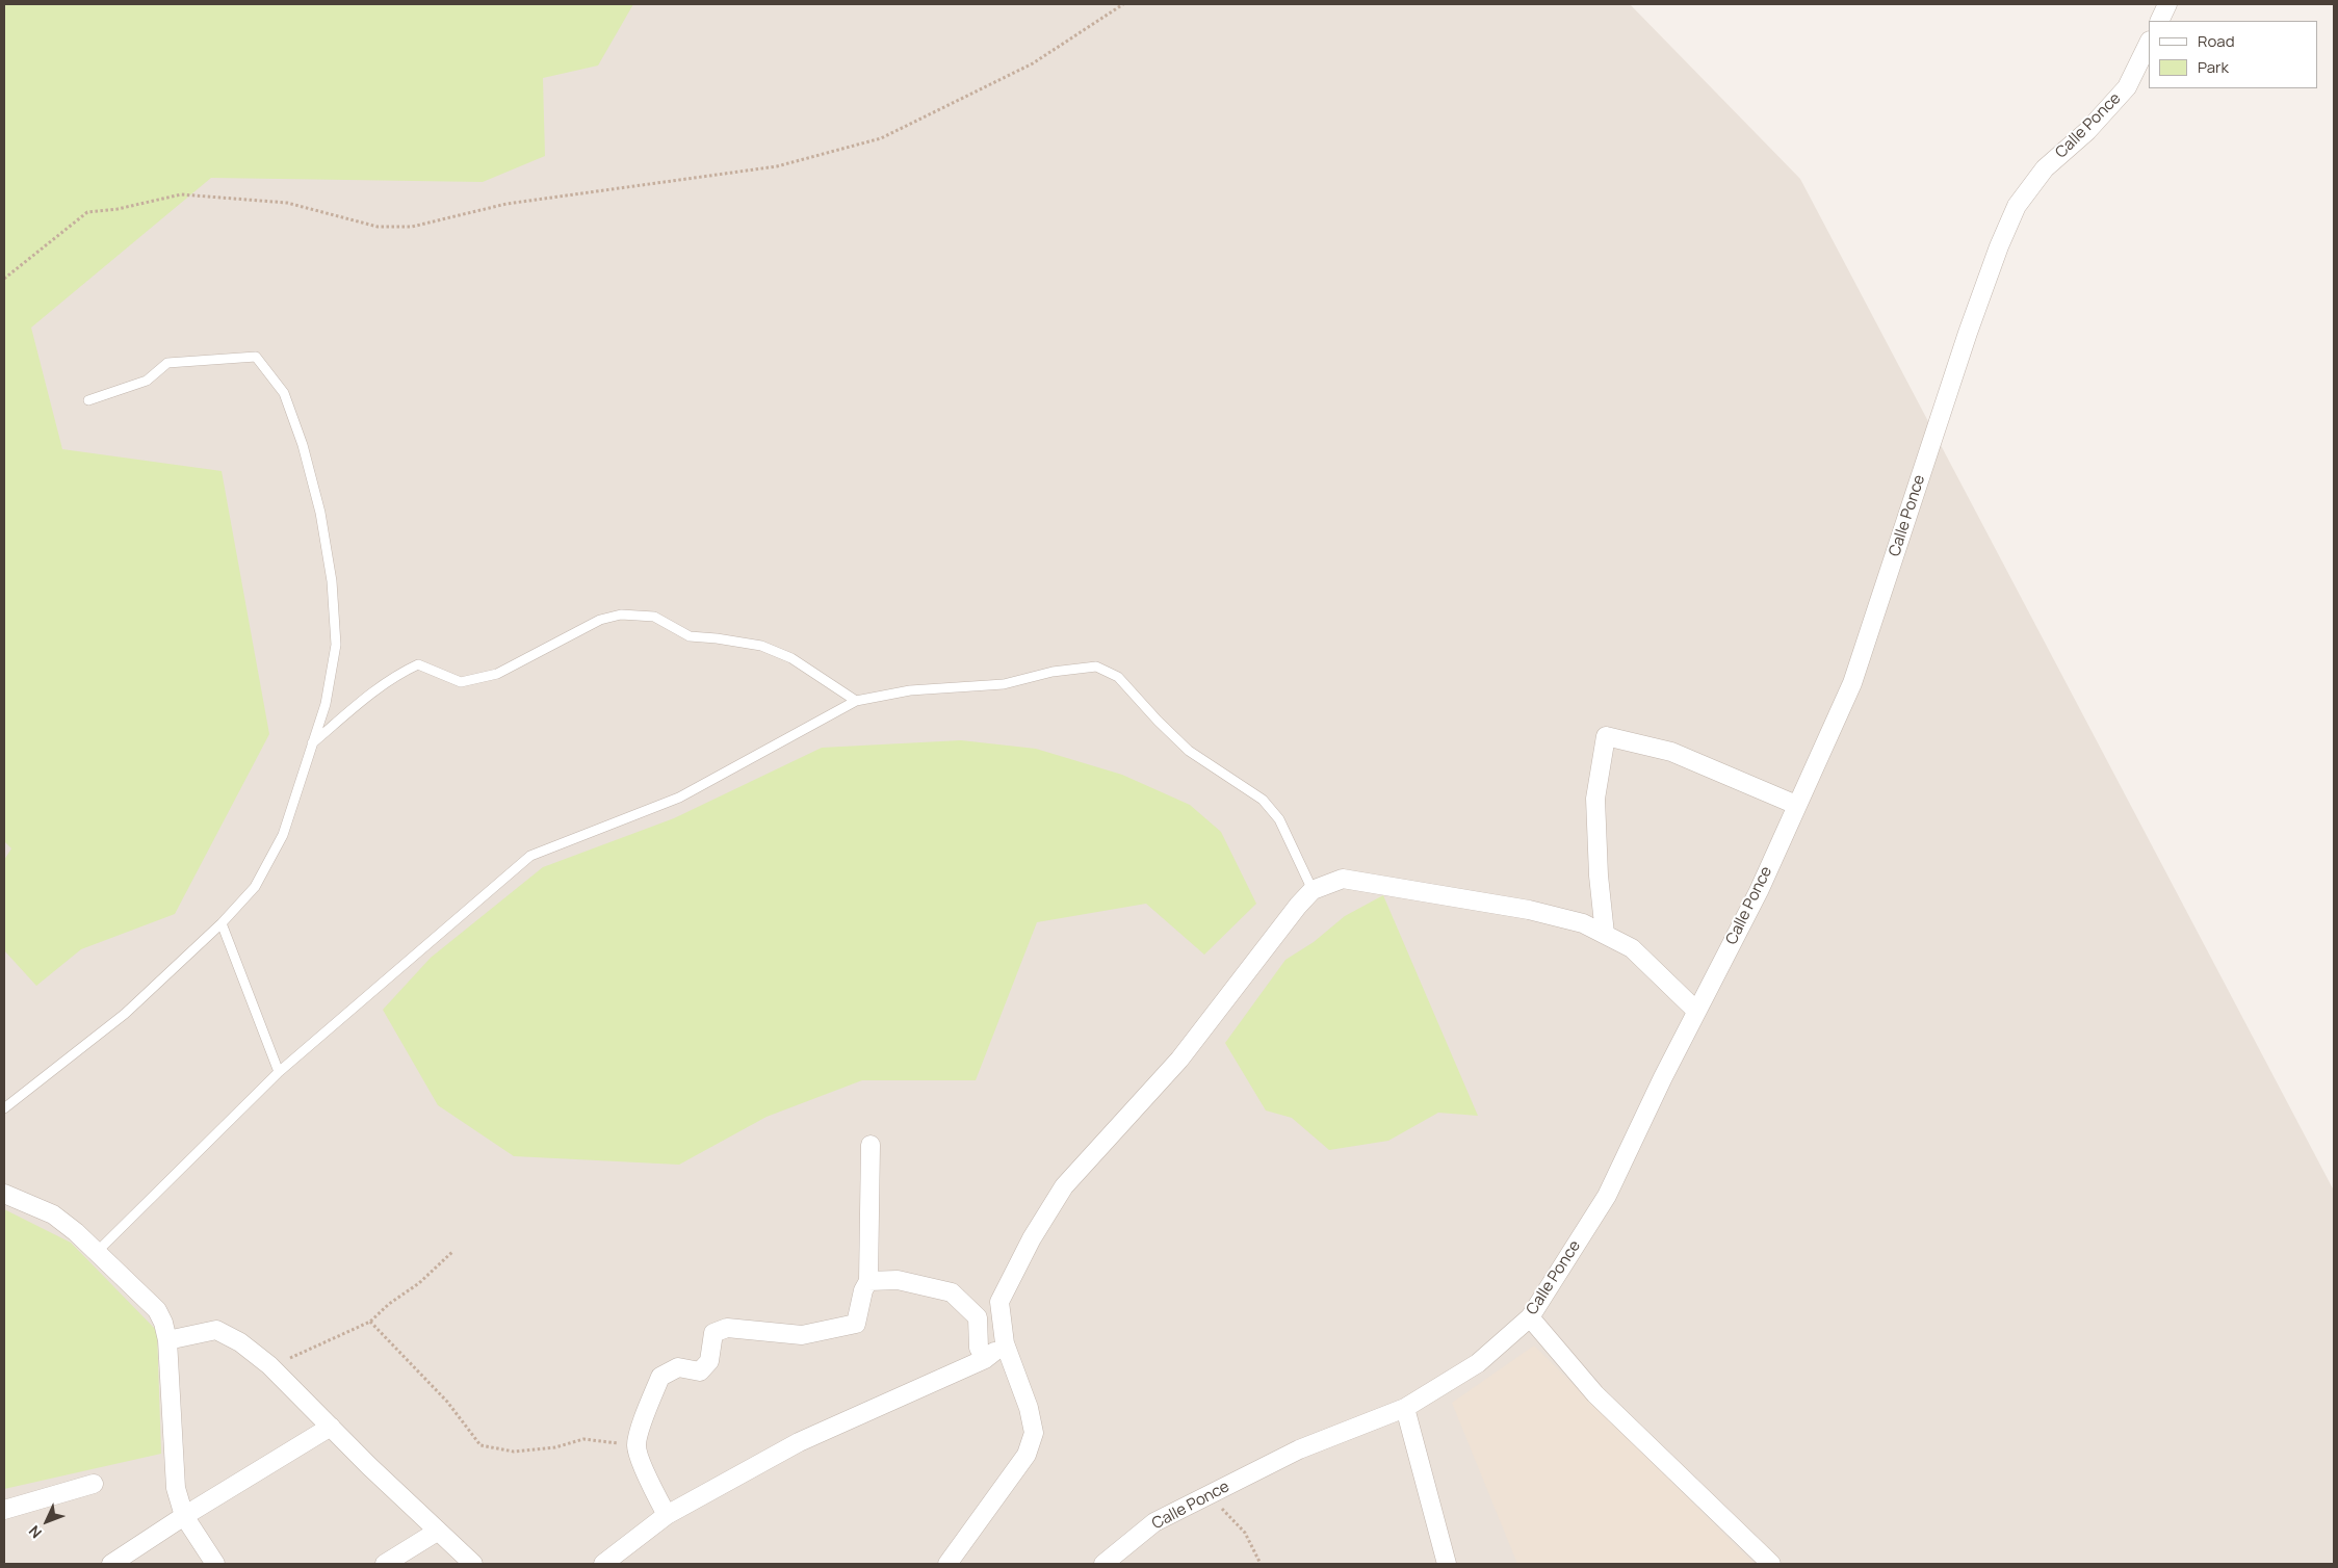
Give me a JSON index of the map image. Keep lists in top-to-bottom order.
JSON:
{
  "streets": {
    "street": ["Calle Ponce"]
  },
  "legend": ["Road", "Park"],
  "north": "bottom left"
}
